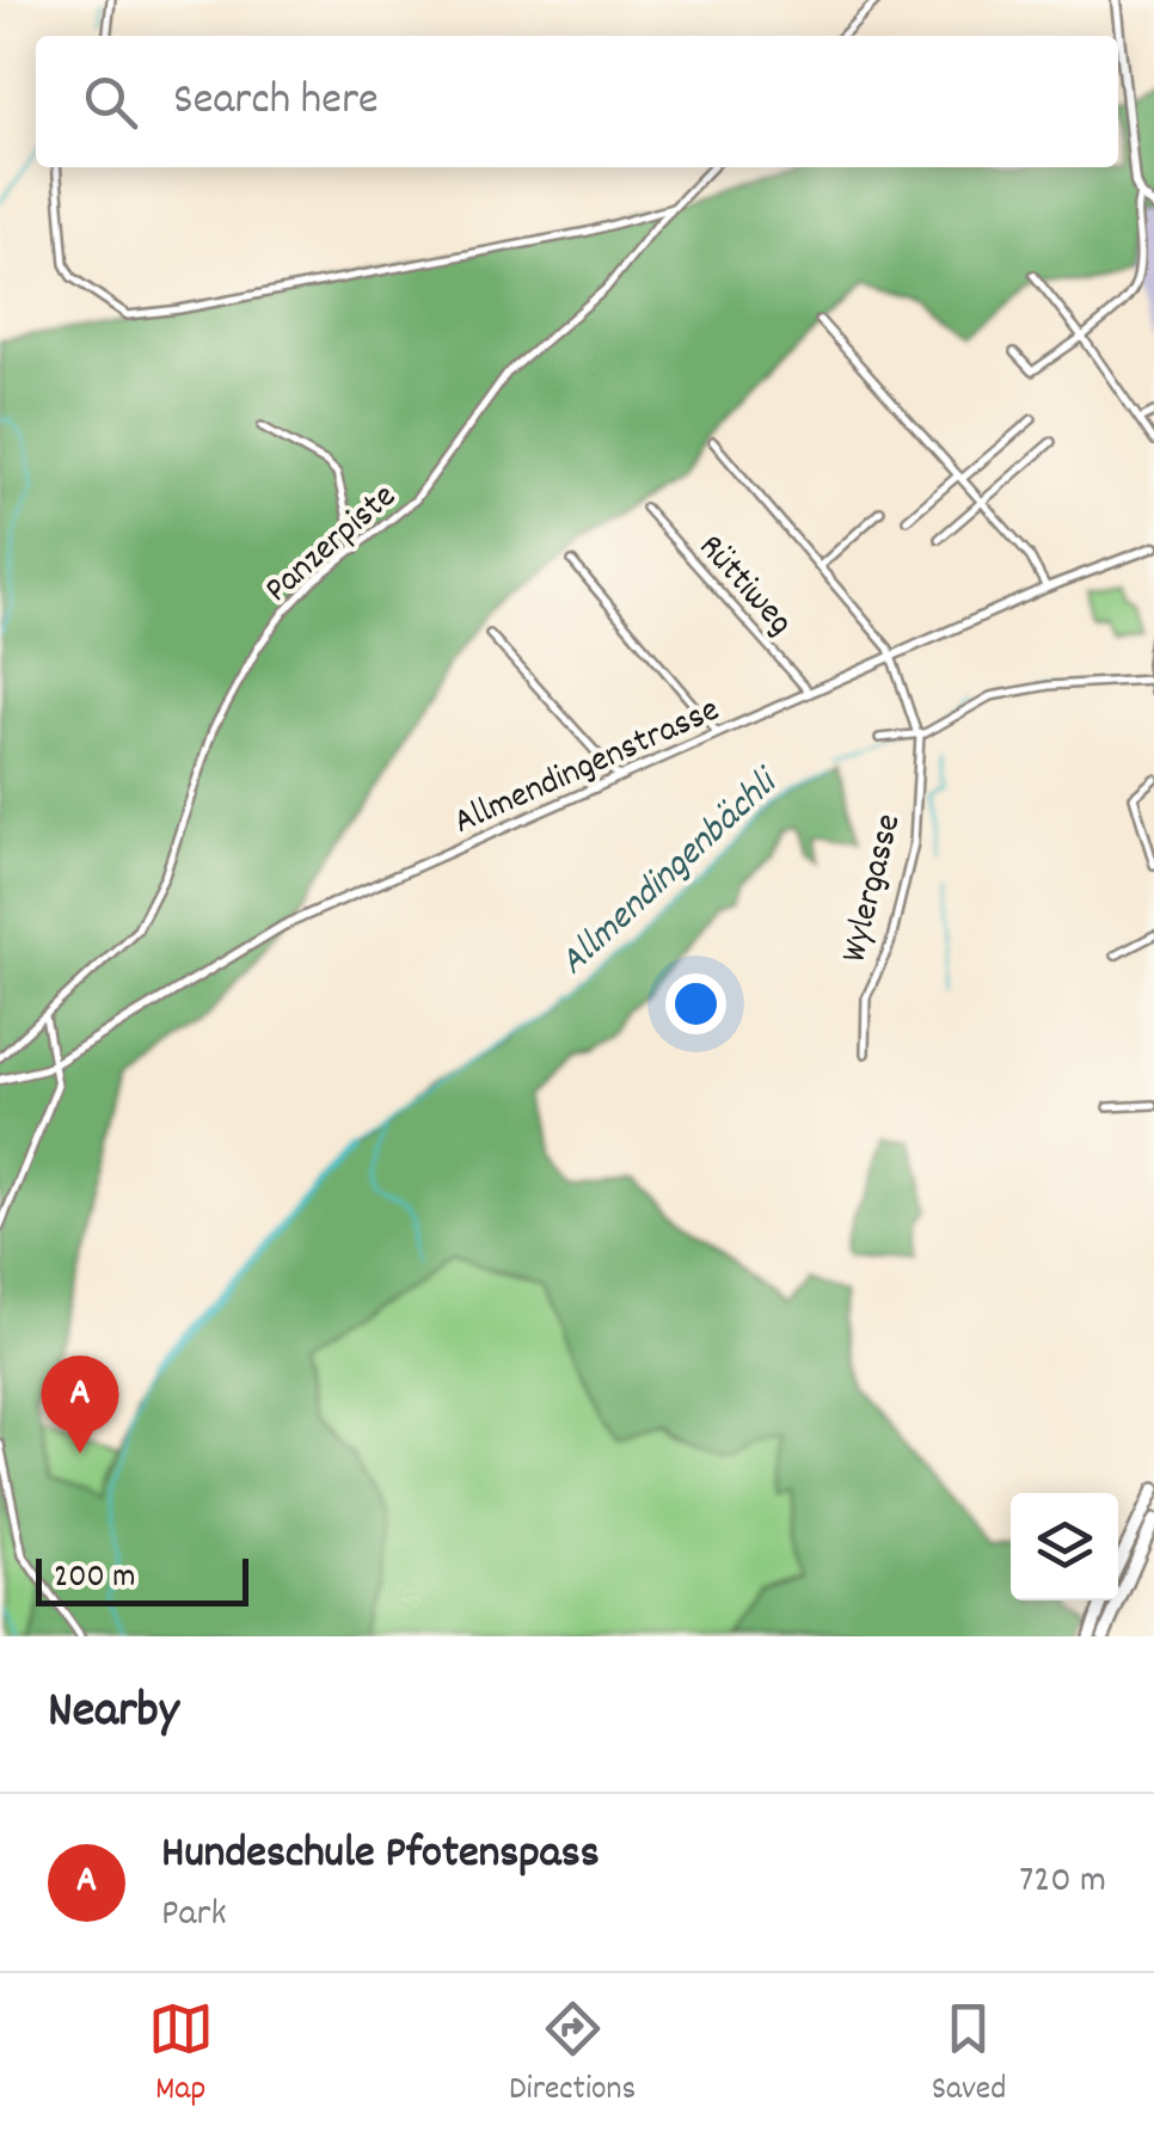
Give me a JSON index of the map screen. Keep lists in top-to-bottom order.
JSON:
{
  "streets": {
    "street": [
      "Panzerpiste",
      "Rüttiweg",
      "Allmendingenstrasse",
      "Wylergasse"
    ]
  },
  "crossings": [
    ["Rüttiweg", "Allmendingenstrasse"],
    ["Allmendingenstrasse", "Wylergasse"]
  ],
  "water": ["Allmendingenbächli"],
  "scale_bar": "200 m",
  "page": {
    "search": "Search here",
    "pins": "A",
    "scale": "200 m",
    "heading": "Nearby",
    "list": [
      {
        "mark": "A",
        "name": "Hundeschule Pfotenspass",
        "note": "Park",
        "value": "720 m"
      }
    ],
    "nav": ["Map", "Directions", "Saved"]
  }
}
